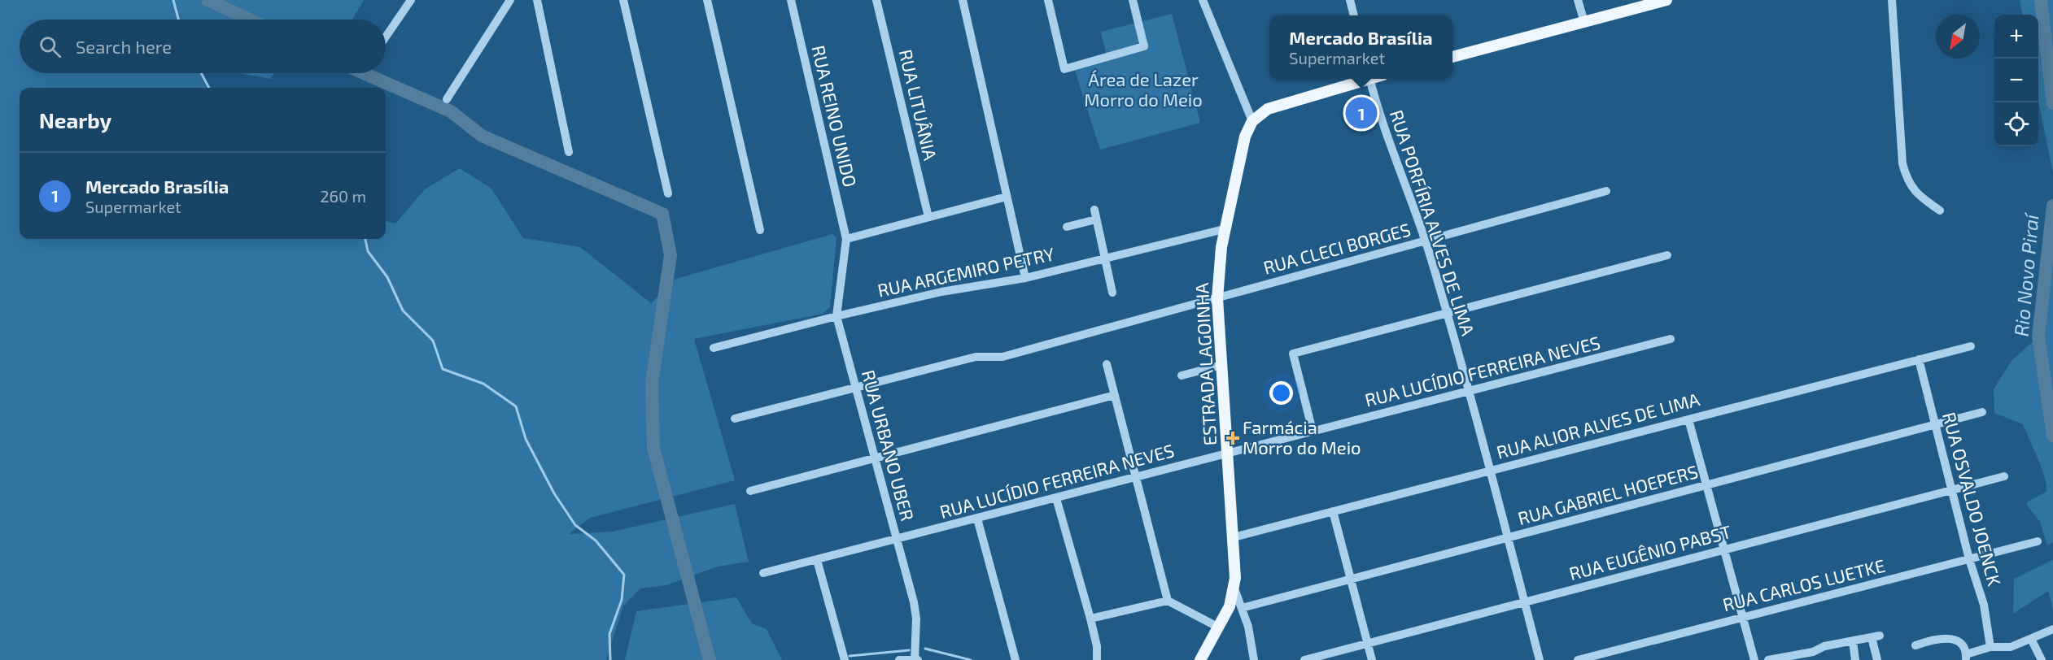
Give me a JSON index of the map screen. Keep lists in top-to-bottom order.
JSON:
{
  "streets": {
    "main road": ["ESTRADA LAGOINHA"],
    "street": [
      "RUA LITUÂNIA",
      "RUA REINO UNIDO",
      "RUA PORFÍRIA ALVES DE LIMA",
      "RUA CLECI BORGES",
      "RUA ARGEMIRO PETRY",
      "RUA LUCÍDIO FERREIRA NEVES",
      "RUA ALIOR ALVES DE LIMA",
      "RUA URBANO UBER",
      "RUA GABRIEL HOEPERS",
      "RUA OSVALDO JOENCK",
      "RUA EUGÊNIO PABST",
      "RUA CARLOS LUETKE"
    ]
  },
  "crossings": [
    ["RUA REINO UNIDO", "RUA URBANO UBER"],
    ["RUA PORFÍRIA ALVES DE LIMA", "RUA CLECI BORGES"],
    ["RUA PORFÍRIA ALVES DE LIMA", "RUA LUCÍDIO FERREIRA NEVES"],
    ["RUA PORFÍRIA ALVES DE LIMA", "RUA ALIOR ALVES DE LIMA"],
    ["RUA PORFÍRIA ALVES DE LIMA", "RUA GABRIEL HOEPERS"],
    ["RUA PORFÍRIA ALVES DE LIMA", "RUA EUGÊNIO PABST"],
    ["RUA CLECI BORGES", "ESTRADA LAGOINHA"],
    ["RUA CLECI BORGES", "RUA URBANO UBER"],
    ["RUA ARGEMIRO PETRY", "ESTRADA LAGOINHA"],
    ["RUA ARGEMIRO PETRY", "RUA URBANO UBER"],
    ["ESTRADA LAGOINHA", "RUA LUCÍDIO FERREIRA NEVES"],
    ["ESTRADA LAGOINHA", "RUA ALIOR ALVES DE LIMA"],
    ["ESTRADA LAGOINHA", "RUA GABRIEL HOEPERS"],
    ["RUA LUCÍDIO FERREIRA NEVES", "RUA URBANO UBER"],
    ["RUA ALIOR ALVES DE LIMA", "RUA OSVALDO JOENCK"],
    ["RUA GABRIEL HOEPERS", "RUA OSVALDO JOENCK"],
    ["RUA OSVALDO JOENCK", "RUA EUGÊNIO PABST"],
    ["RUA OSVALDO JOENCK", "RUA CARLOS LUETKE"]
  ],
  "water": ["Rio Novo Piraí"],
  "parks": ["Área de Lazer Morro do Meio"],
  "places": {
    "health": ["Farmácia Morro do Meio"]
  },
  "north": "bottom left",
  "page": {
    "map_buttons": ["+", "−"],
    "popup": ["Mercado Brasília", "Supermarket"],
    "search": "Search here",
    "heading": "Nearby",
    "pins": "1",
    "list": [
      {
        "mark": "1",
        "name": "Mercado Brasília",
        "note": "Supermarket",
        "value": "260 m"
      }
    ]
  }
}
